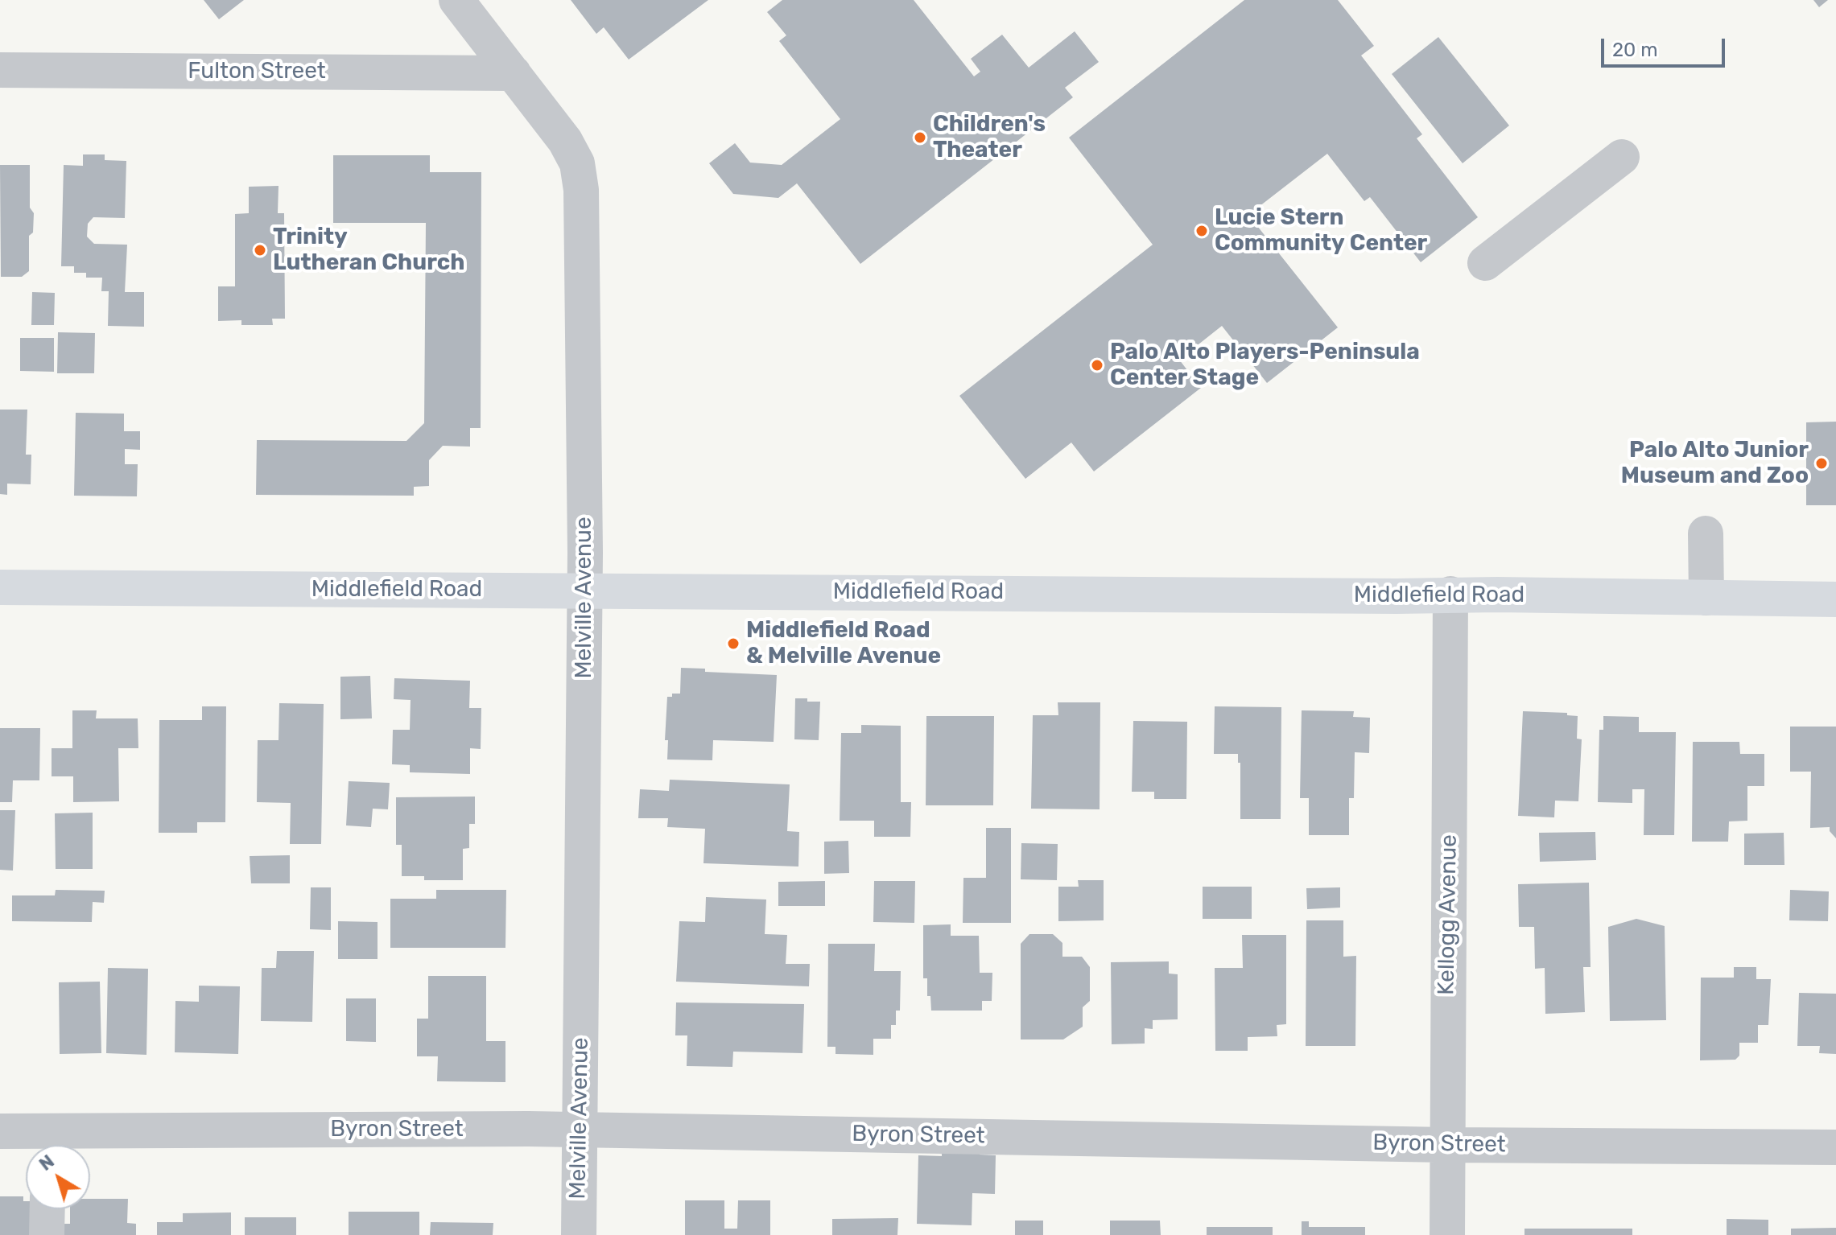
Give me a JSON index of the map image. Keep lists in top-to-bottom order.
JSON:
{
  "streets": {
    "main road": ["Middlefield Road"],
    "street": [
      "Fulton Street",
      "Melville Avenue",
      "Kellogg Avenue",
      "Byron Street"
    ]
  },
  "crossings": [
    ["Fulton Street", "Melville Avenue"],
    ["Middlefield Road", "Melville Avenue"],
    ["Middlefield Road", "Kellogg Avenue"],
    ["Melville Avenue", "Byron Street"],
    ["Kellogg Avenue", "Byron Street"]
  ],
  "places": [
    "Children's Theater",
    "Lucie Stern Community Center",
    "Trinity Lutheran Church",
    "Palo Alto Players-Peninsula Center Stage",
    "Palo Alto Junior Museum and Zoo",
    "Middlefield Road & Melville Avenue"
  ],
  "scale_bar": "20 m",
  "north": "top left"
}
